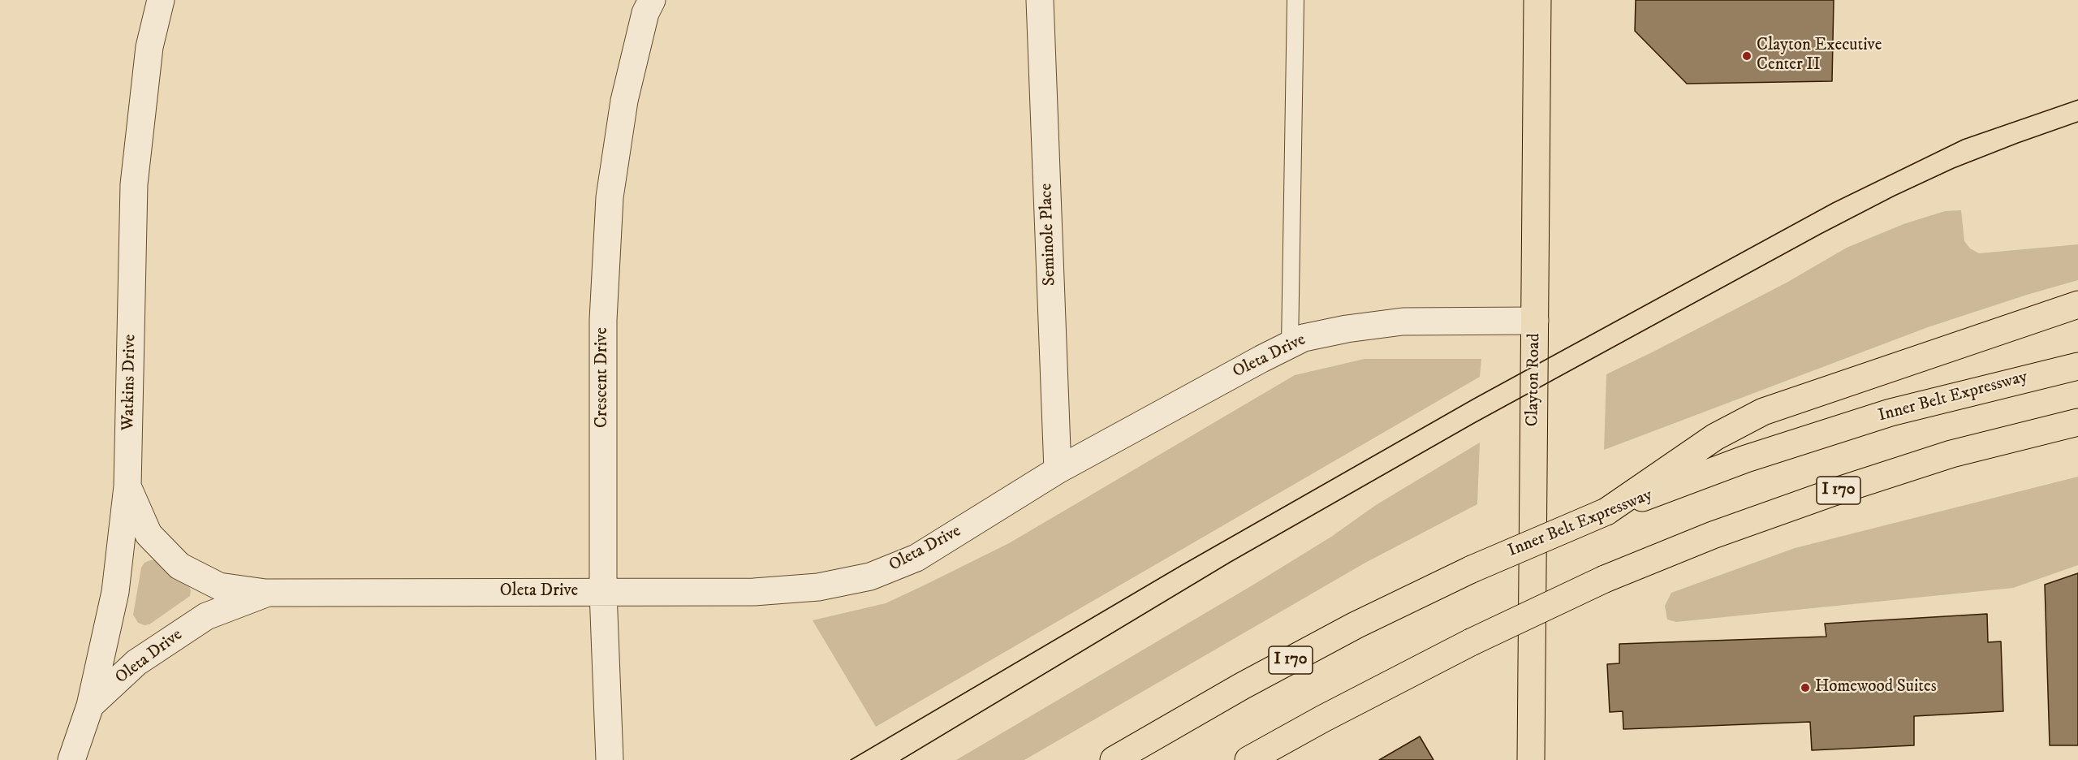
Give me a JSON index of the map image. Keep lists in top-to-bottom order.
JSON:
{
  "streets": {
    "main road": ["Clayton Road", "Inner Belt Expressway", "I 170"],
    "street": [
      "Seminole Place",
      "Oleta Drive",
      "Crescent Drive",
      "Watkins Drive"
    ]
  },
  "crossings": [
    ["Seminole Place", "Oleta Drive"],
    ["Oleta Drive", "Crescent Drive"],
    ["Oleta Drive", "Clayton Road"],
    ["Oleta Drive", "Watkins Drive"]
  ],
  "places": ["Clayton Executive Center II", "Homewood Suites"]
}
